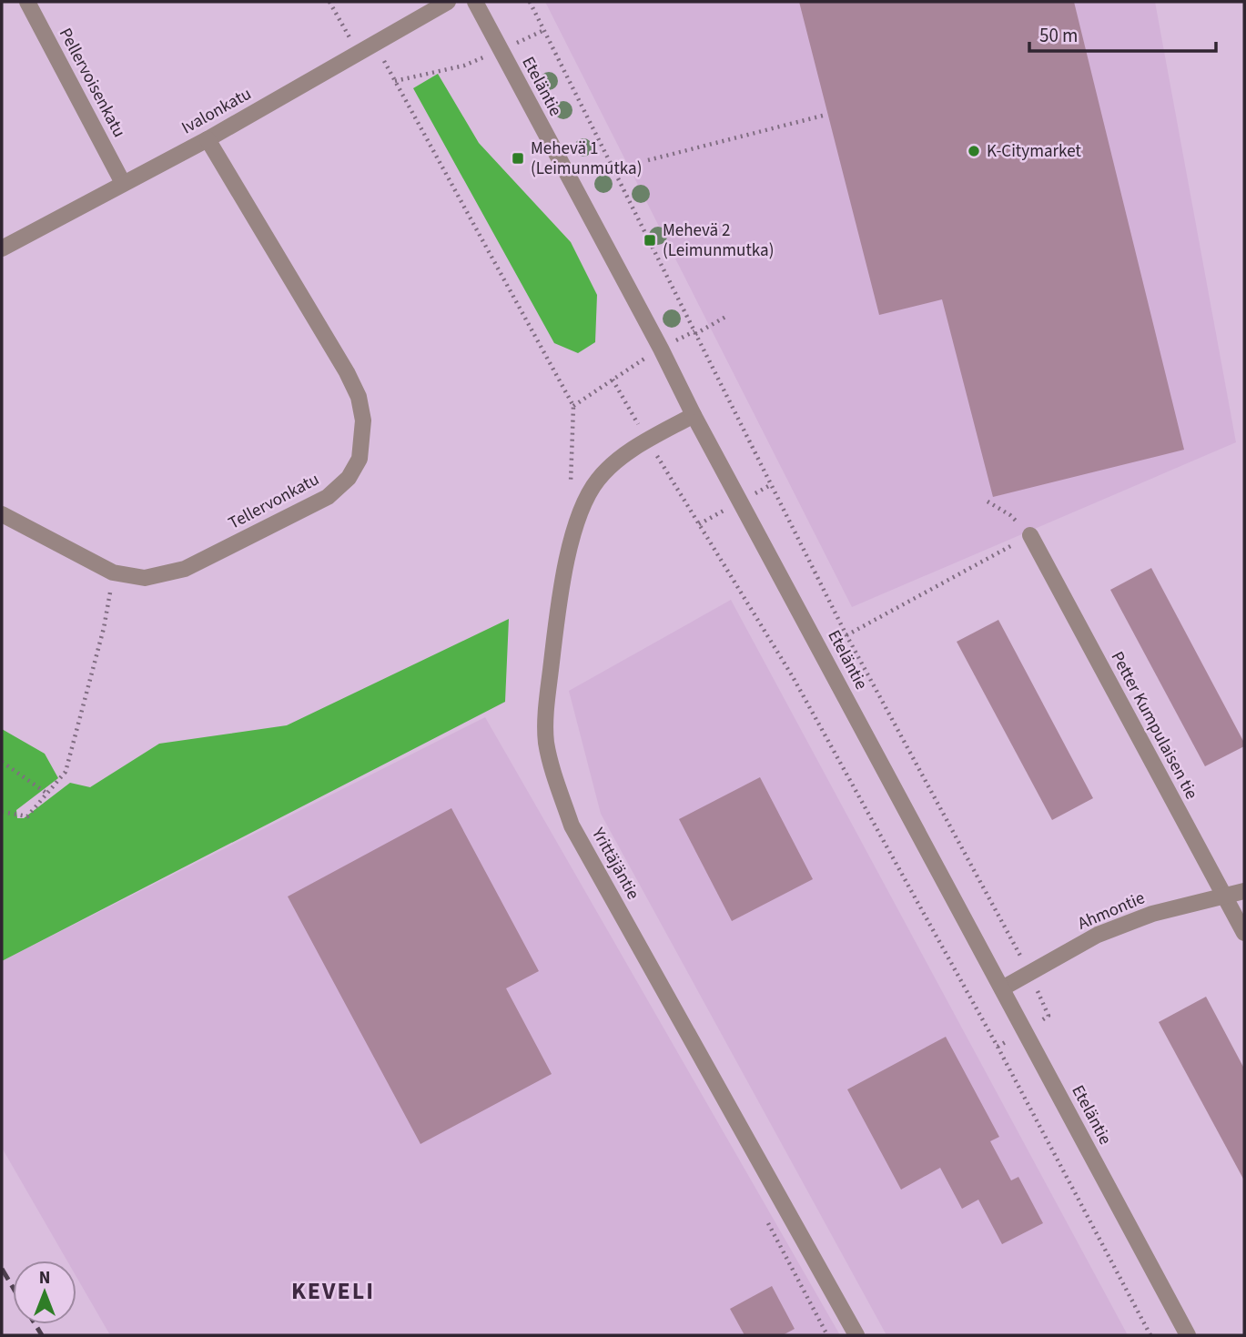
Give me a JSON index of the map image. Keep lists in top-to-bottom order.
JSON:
{
  "streets": {
    "street": [
      "Pellervoisenkatu",
      "Eteläntie",
      "Ivalonkatu",
      "Tellervonkatu",
      "Petter Kumpulaisen tie",
      "Yrittäjäntie",
      "Ahmontie"
    ]
  },
  "crossings": [
    ["Pellervoisenkatu", "Ivalonkatu"],
    ["Eteläntie", "Yrittäjäntie"],
    ["Eteläntie", "Ahmontie"],
    ["Ivalonkatu", "Tellervonkatu"],
    ["Petter Kumpulaisen tie", "Ahmontie"]
  ],
  "districts": ["KEVELI"],
  "places": {
    "other": ["K-Citymarket"],
    "transit": ["Mehevä 1 (Leimunmutka)", "Mehevä 2 (Leimunmutka)"]
  },
  "scale_bar": "50 m",
  "north": "top"
}
